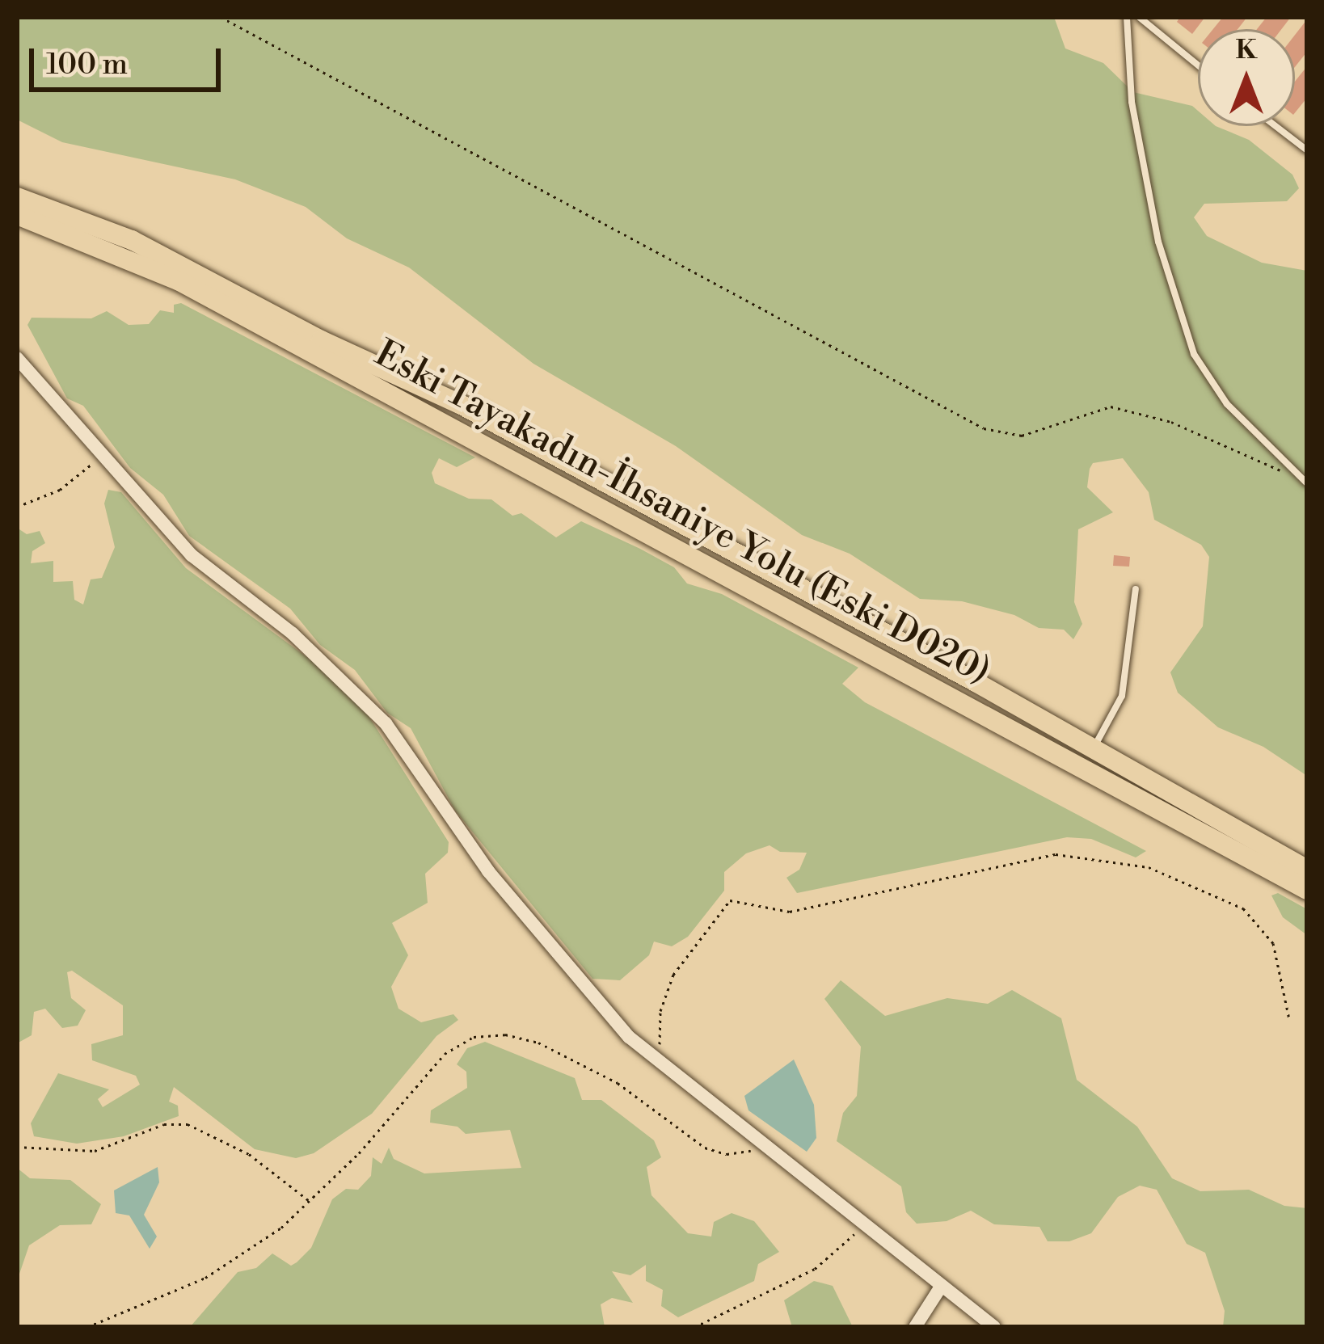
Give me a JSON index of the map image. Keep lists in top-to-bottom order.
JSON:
{
  "streets": {
    "main road": ["Eski Tayakadın-İhsaniye Yolu (Eski D020)"]
  },
  "scale_bar": "100 m",
  "north": "top"
}
